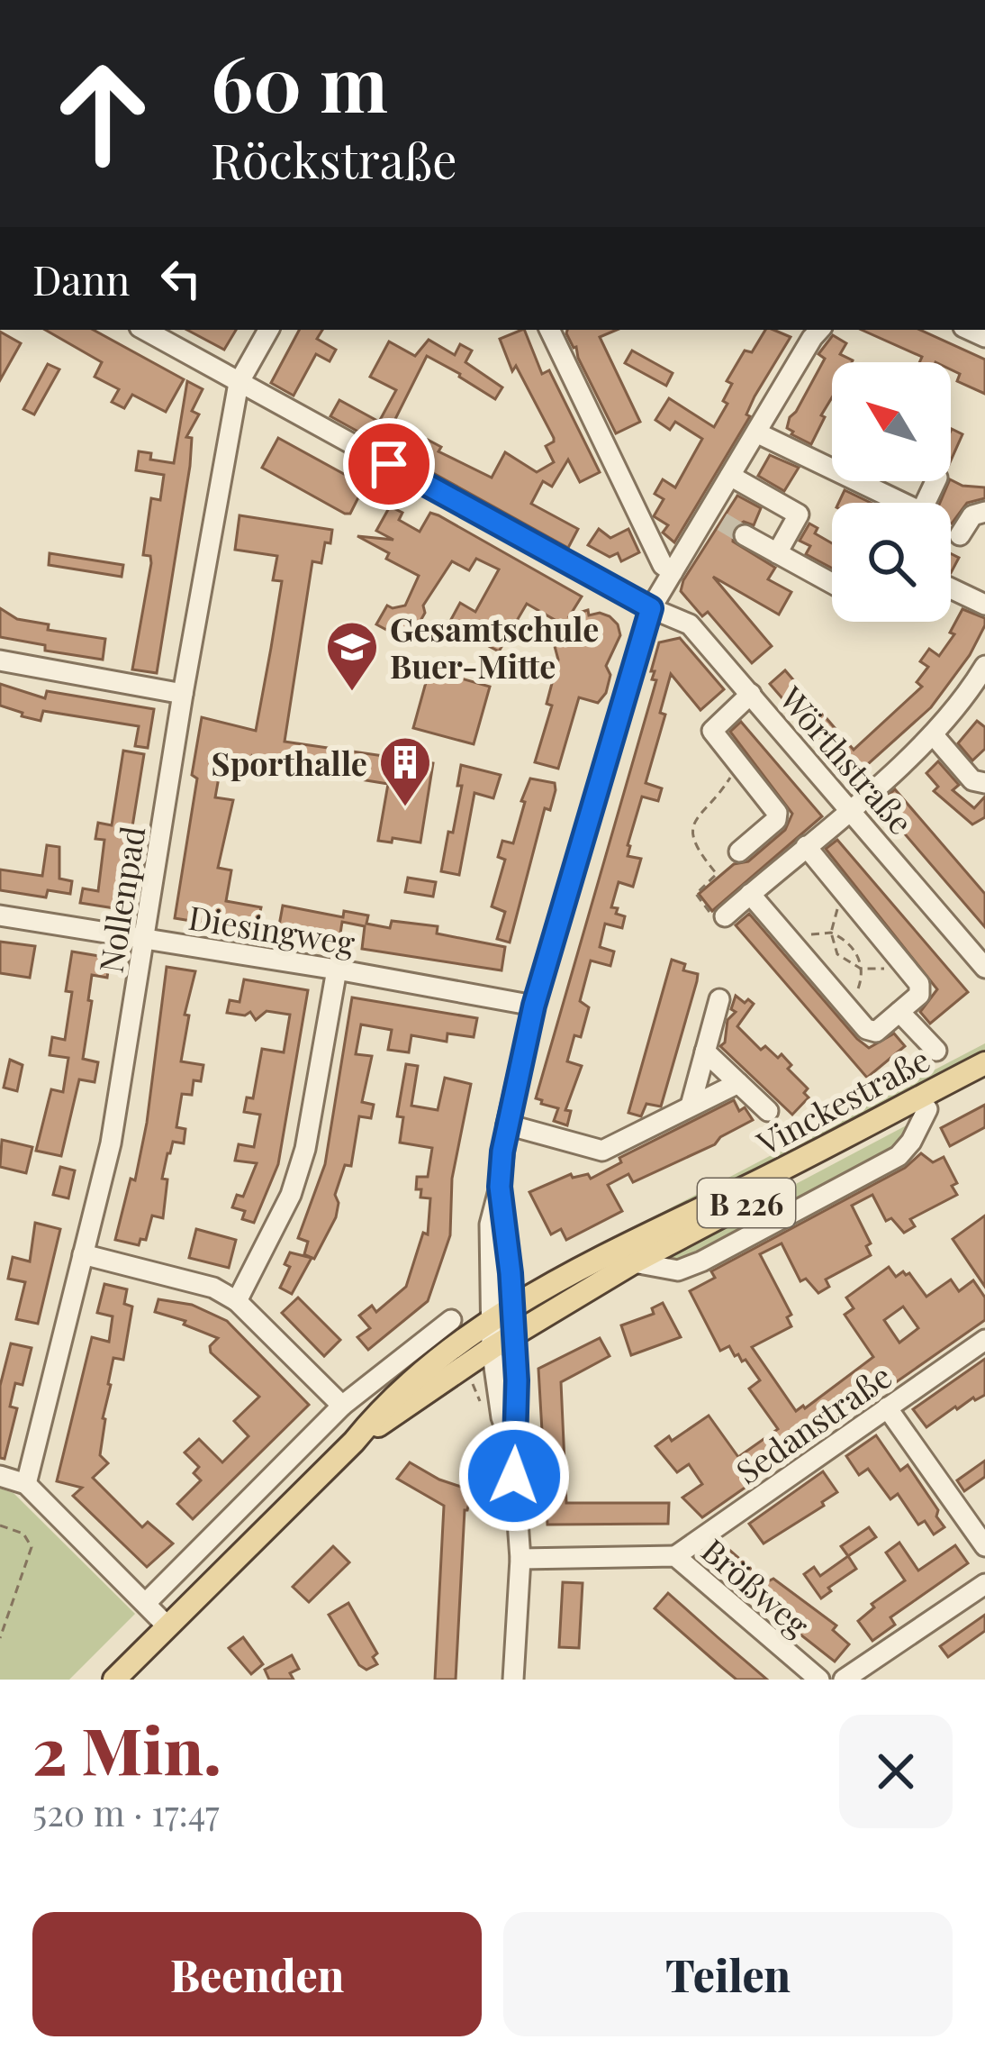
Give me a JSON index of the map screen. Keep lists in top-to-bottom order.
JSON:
{
  "streets": {
    "main road": ["Vinckestraße", "B 226"],
    "street": [
      "Wörthstraße",
      "Nollenpad",
      "Diesingweg",
      "Sedanstraße",
      "Brößweg"
    ]
  },
  "crossings": [
    ["Wörthstraße", "Nollenpad"],
    ["Nollenpad", "Diesingweg"],
    ["Sedanstraße", "Brößweg"]
  ],
  "places": {
    "school or university": ["Gesamtschule Buer-Mitte"],
    "building": ["Sporthalle"]
  },
  "north": "top left",
  "page": {
    "turn": ["60 m", "Röckstraße"],
    "then": "Dann",
    "heading": ["2 Min.", "520 m · 17:47"],
    "buttons": ["Beenden", "Teilen"]
  }
}
